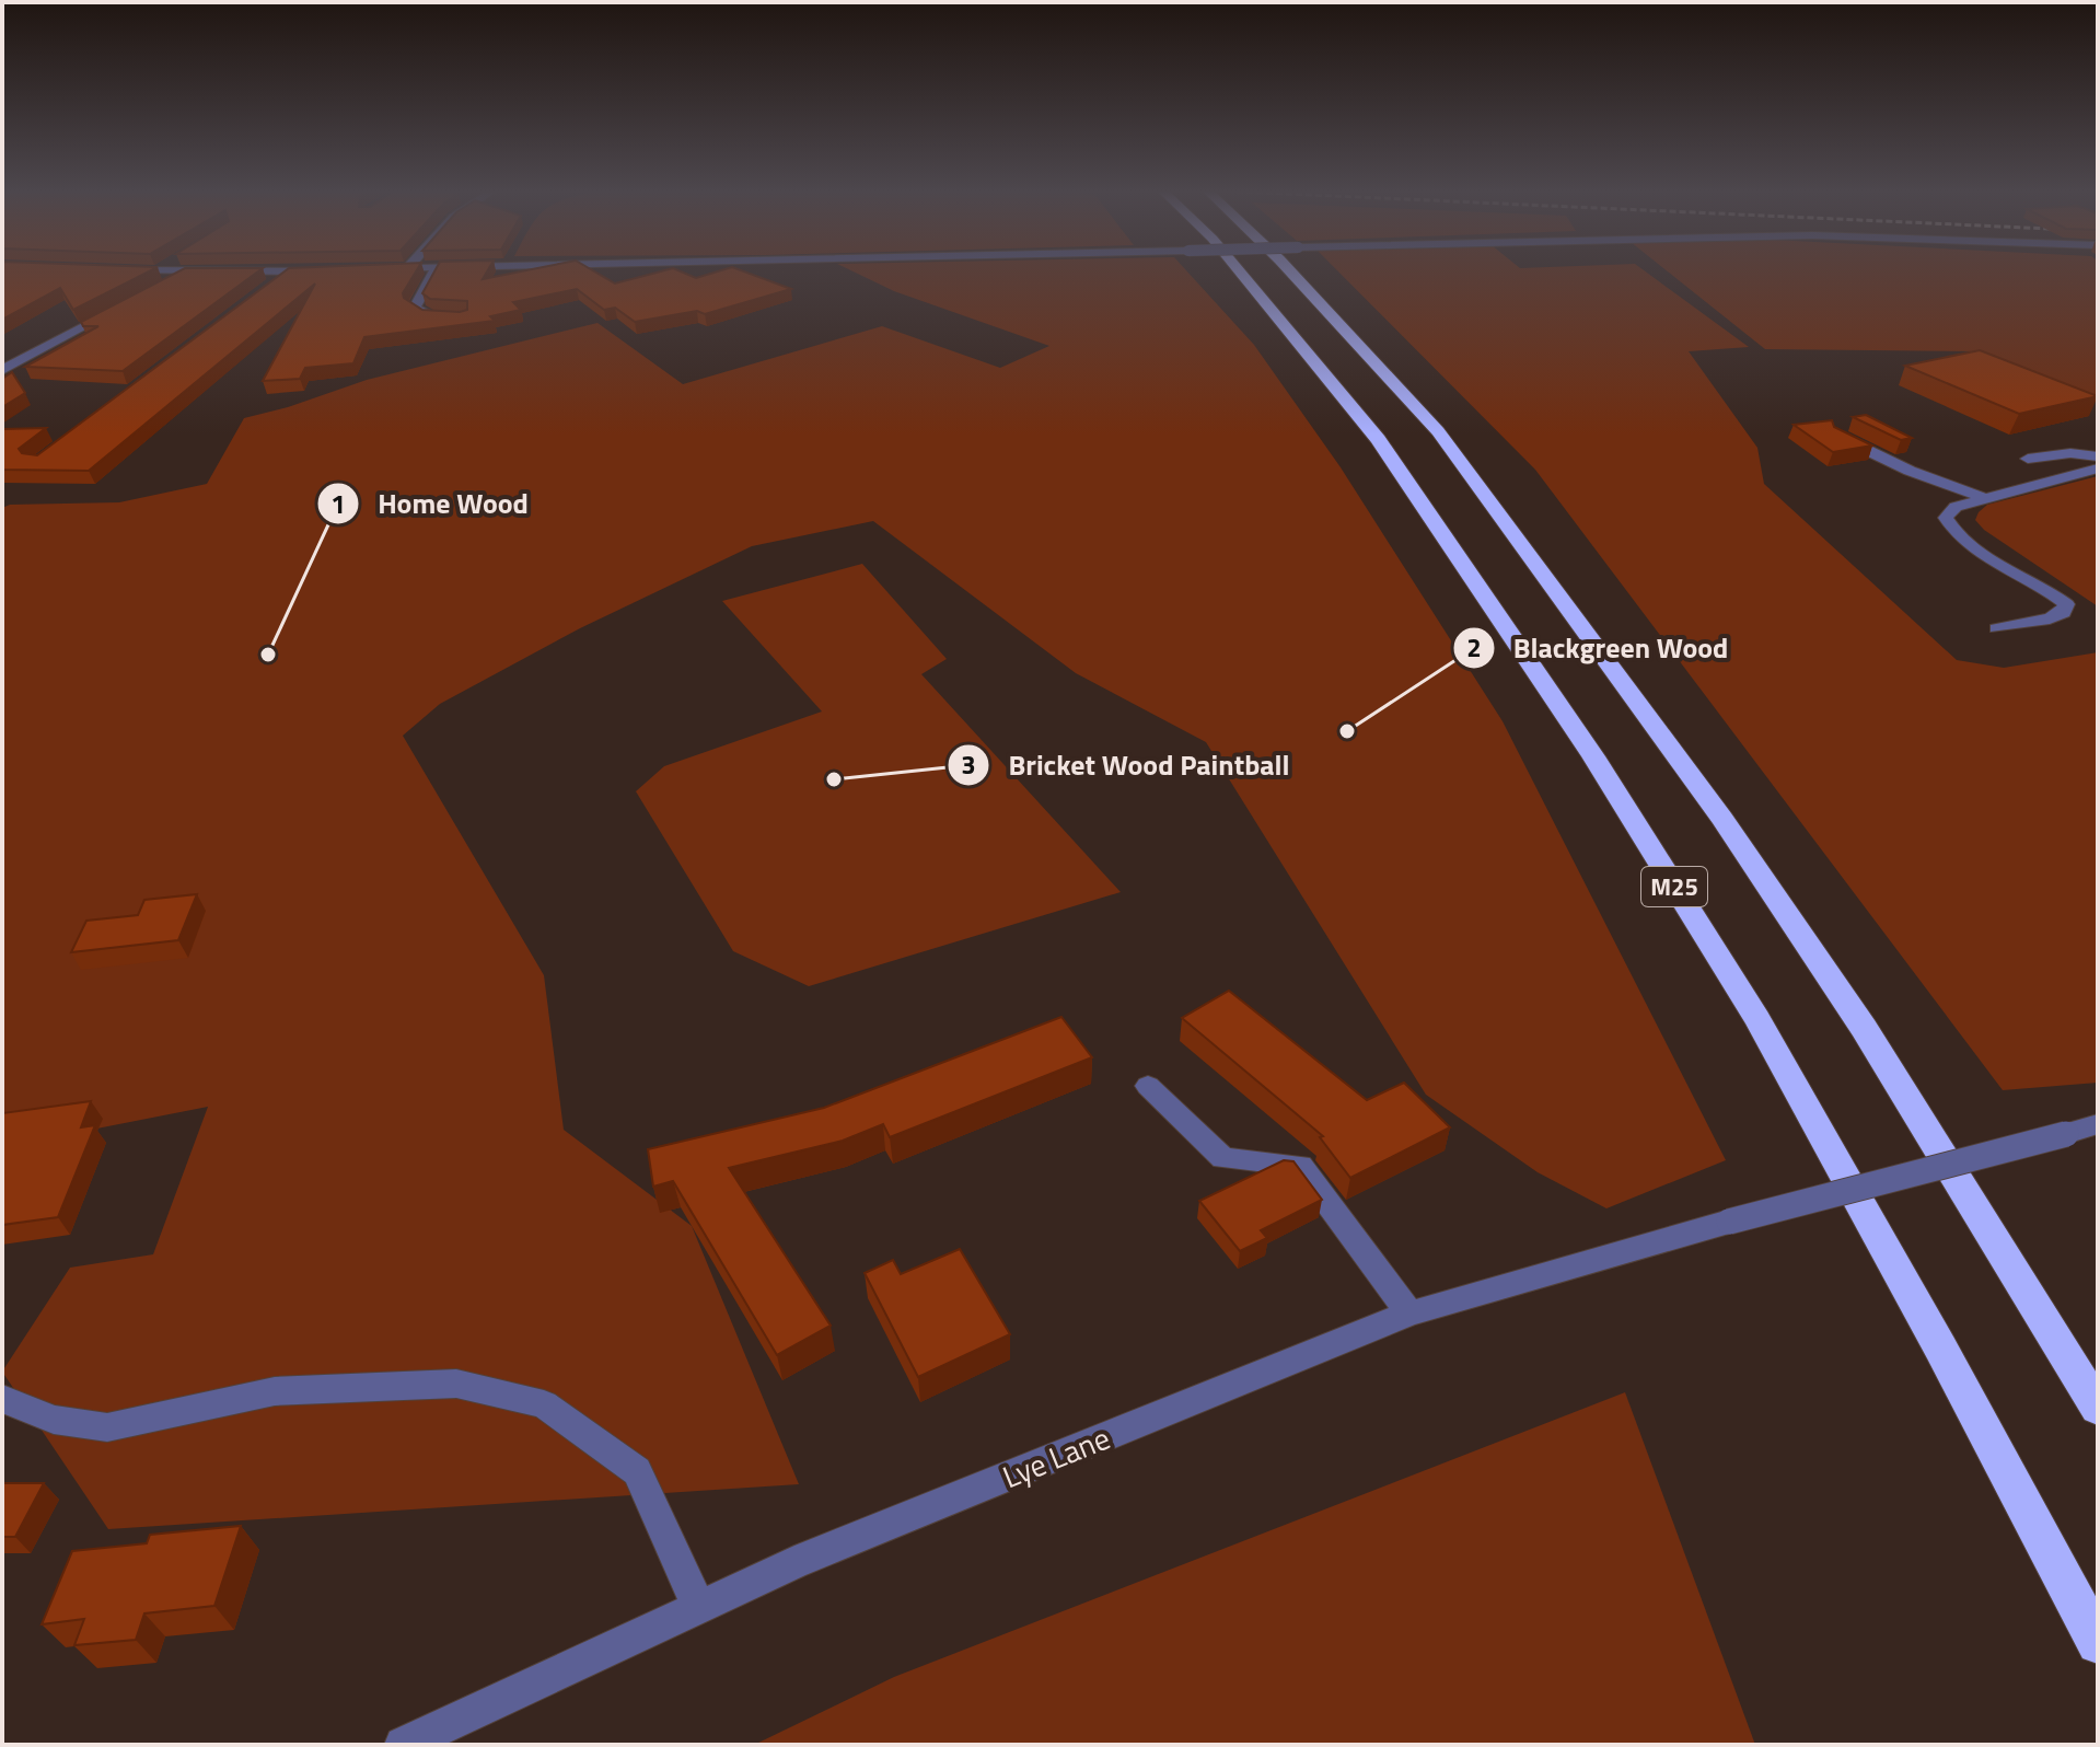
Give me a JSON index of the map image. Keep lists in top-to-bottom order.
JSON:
{
  "streets": {
    "highway": ["M25"],
    "street": ["Lye Lane"]
  },
  "places": ["Home Wood", "Blackgreen Wood", "Bricket Wood Paintball"]
}
